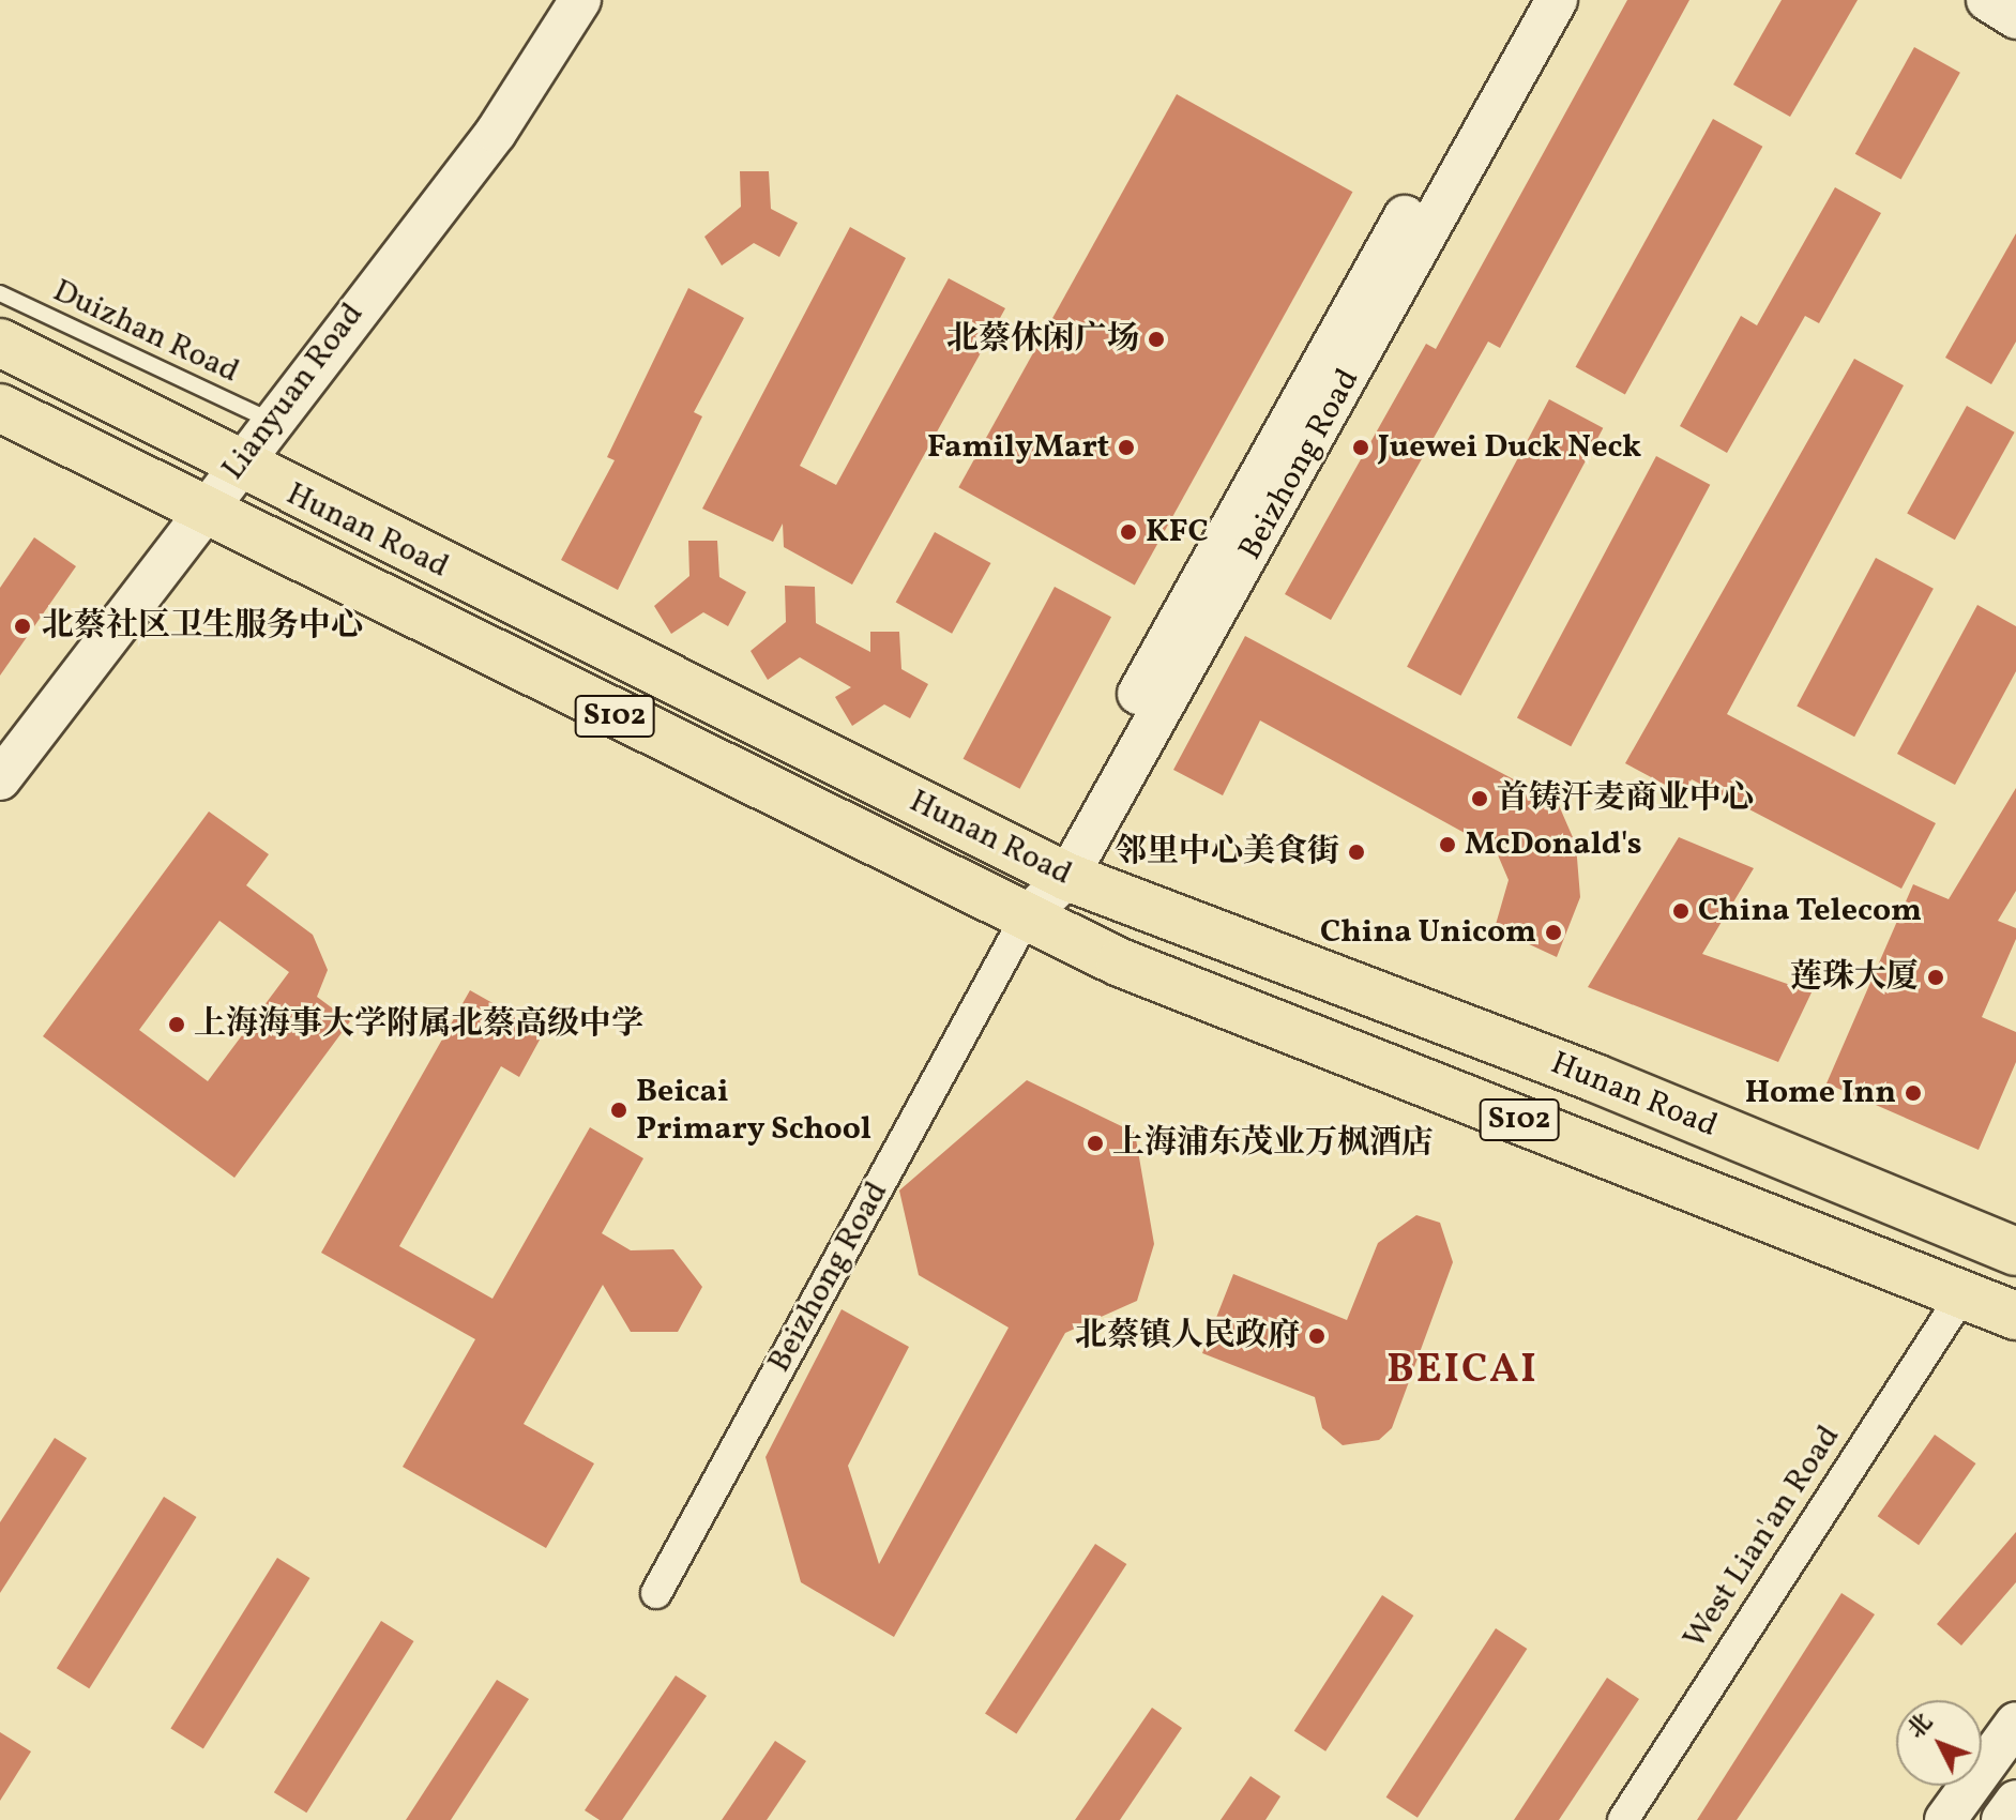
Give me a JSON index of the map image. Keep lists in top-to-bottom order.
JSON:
{
  "streets": {
    "main road": ["Hunan Road", "S102"],
    "street": ["Lianyuan Road", "Beizhong Road", "West Lian'an Road"],
    "lane": ["Duizhan Road"]
  },
  "crossings": [
    ["Duizhan Road", "Lianyuan Road"],
    ["Lianyuan Road", "Hunan Road"],
    ["Beizhong Road", "Hunan Road"],
    ["Hunan Road", "West Lian'an Road"]
  ],
  "districts": ["BEICAI"],
  "places": [
    "北蔡休闲广场",
    "FamilyMart",
    "Juewei Duck Neck",
    "KFC",
    "北蔡社区卫生服务中心",
    "首铸汗麦商业中心",
    "McDonald's",
    "邻里中心美食街",
    "China Telecom",
    "China Unicom",
    "莲珠大厦",
    "上海海事大学附属北蔡高级中学",
    "Home Inn",
    "Beicai Primary School",
    "上海浦东茂业万枫酒店",
    "北蔡镇人民政府"
  ],
  "north": "top left"
}
